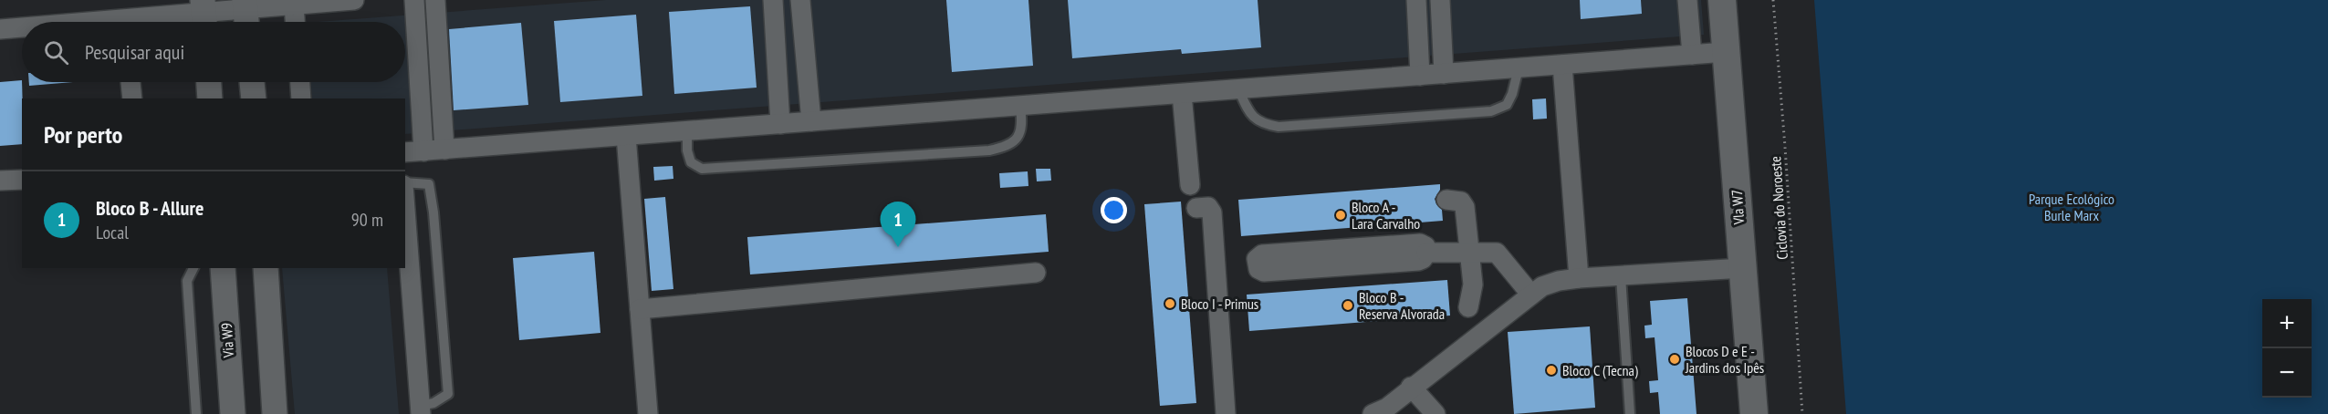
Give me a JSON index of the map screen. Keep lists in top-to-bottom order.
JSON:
{
  "streets": {
    "main road": ["Vla W7"],
    "street": ["Via W9"],
    "path": ["Ciclovia do Noroeste"]
  },
  "parks": ["Parque Ecológico Burle Marx"],
  "places": [
    "Bloco A - Lara Carvalho",
    "Bloco I - Primus",
    "Bloco B - Reserva Alvorada",
    "Blocos D e E - Jardins dos Ipês",
    "Bloco C (Tecna)"
  ],
  "page": {
    "search": "Pesquisar aqui",
    "heading": "Por perto",
    "list": [
      {
        "mark": "1",
        "name": "Bloco B - Allure",
        "note": "Local",
        "value": "90 m"
      }
    ],
    "pins": "1",
    "map_buttons": ["+", "−"]
  }
}
